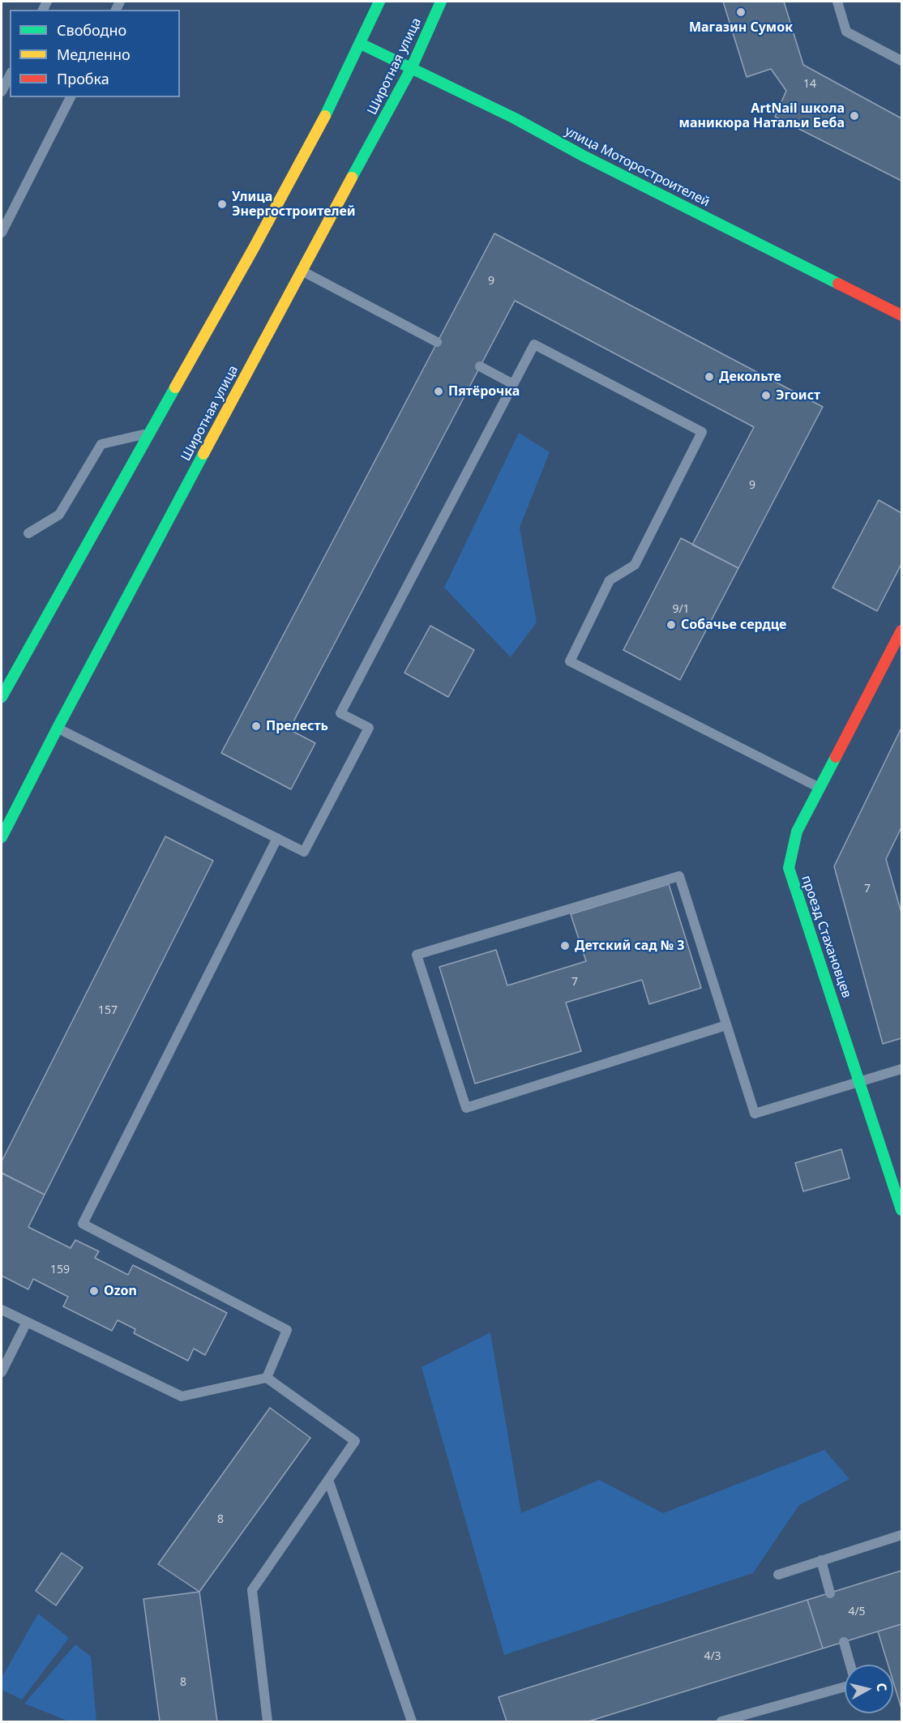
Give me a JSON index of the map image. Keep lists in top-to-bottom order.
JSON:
{
  "streets": {
    "main road": ["Широтная улица", "улица Моторостроителей", "проезд Стахановцев"]
  },
  "crossings": [
    ["Широтная улица", "улица Моторостроителей"]
  ],
  "places": [
    "Магазин Сумок",
    "ArtNail школа маникюра Натальи Беба",
    "Улица Энергостроителей",
    "Декольте",
    "Пятёрочка",
    "Эгоист",
    "Собачье сердце",
    "Прелесть",
    "Детский сад № 3",
    "Ozon"
  ],
  "house_numbers": [
    "14",
    "9",
    "9",
    "9/1",
    "7",
    "7",
    "157",
    "159",
    "8",
    "4/5",
    "4/3",
    "8"
  ],
  "legend": ["Свободно", "Медленно", "Пробка"],
  "north": "right"
}
